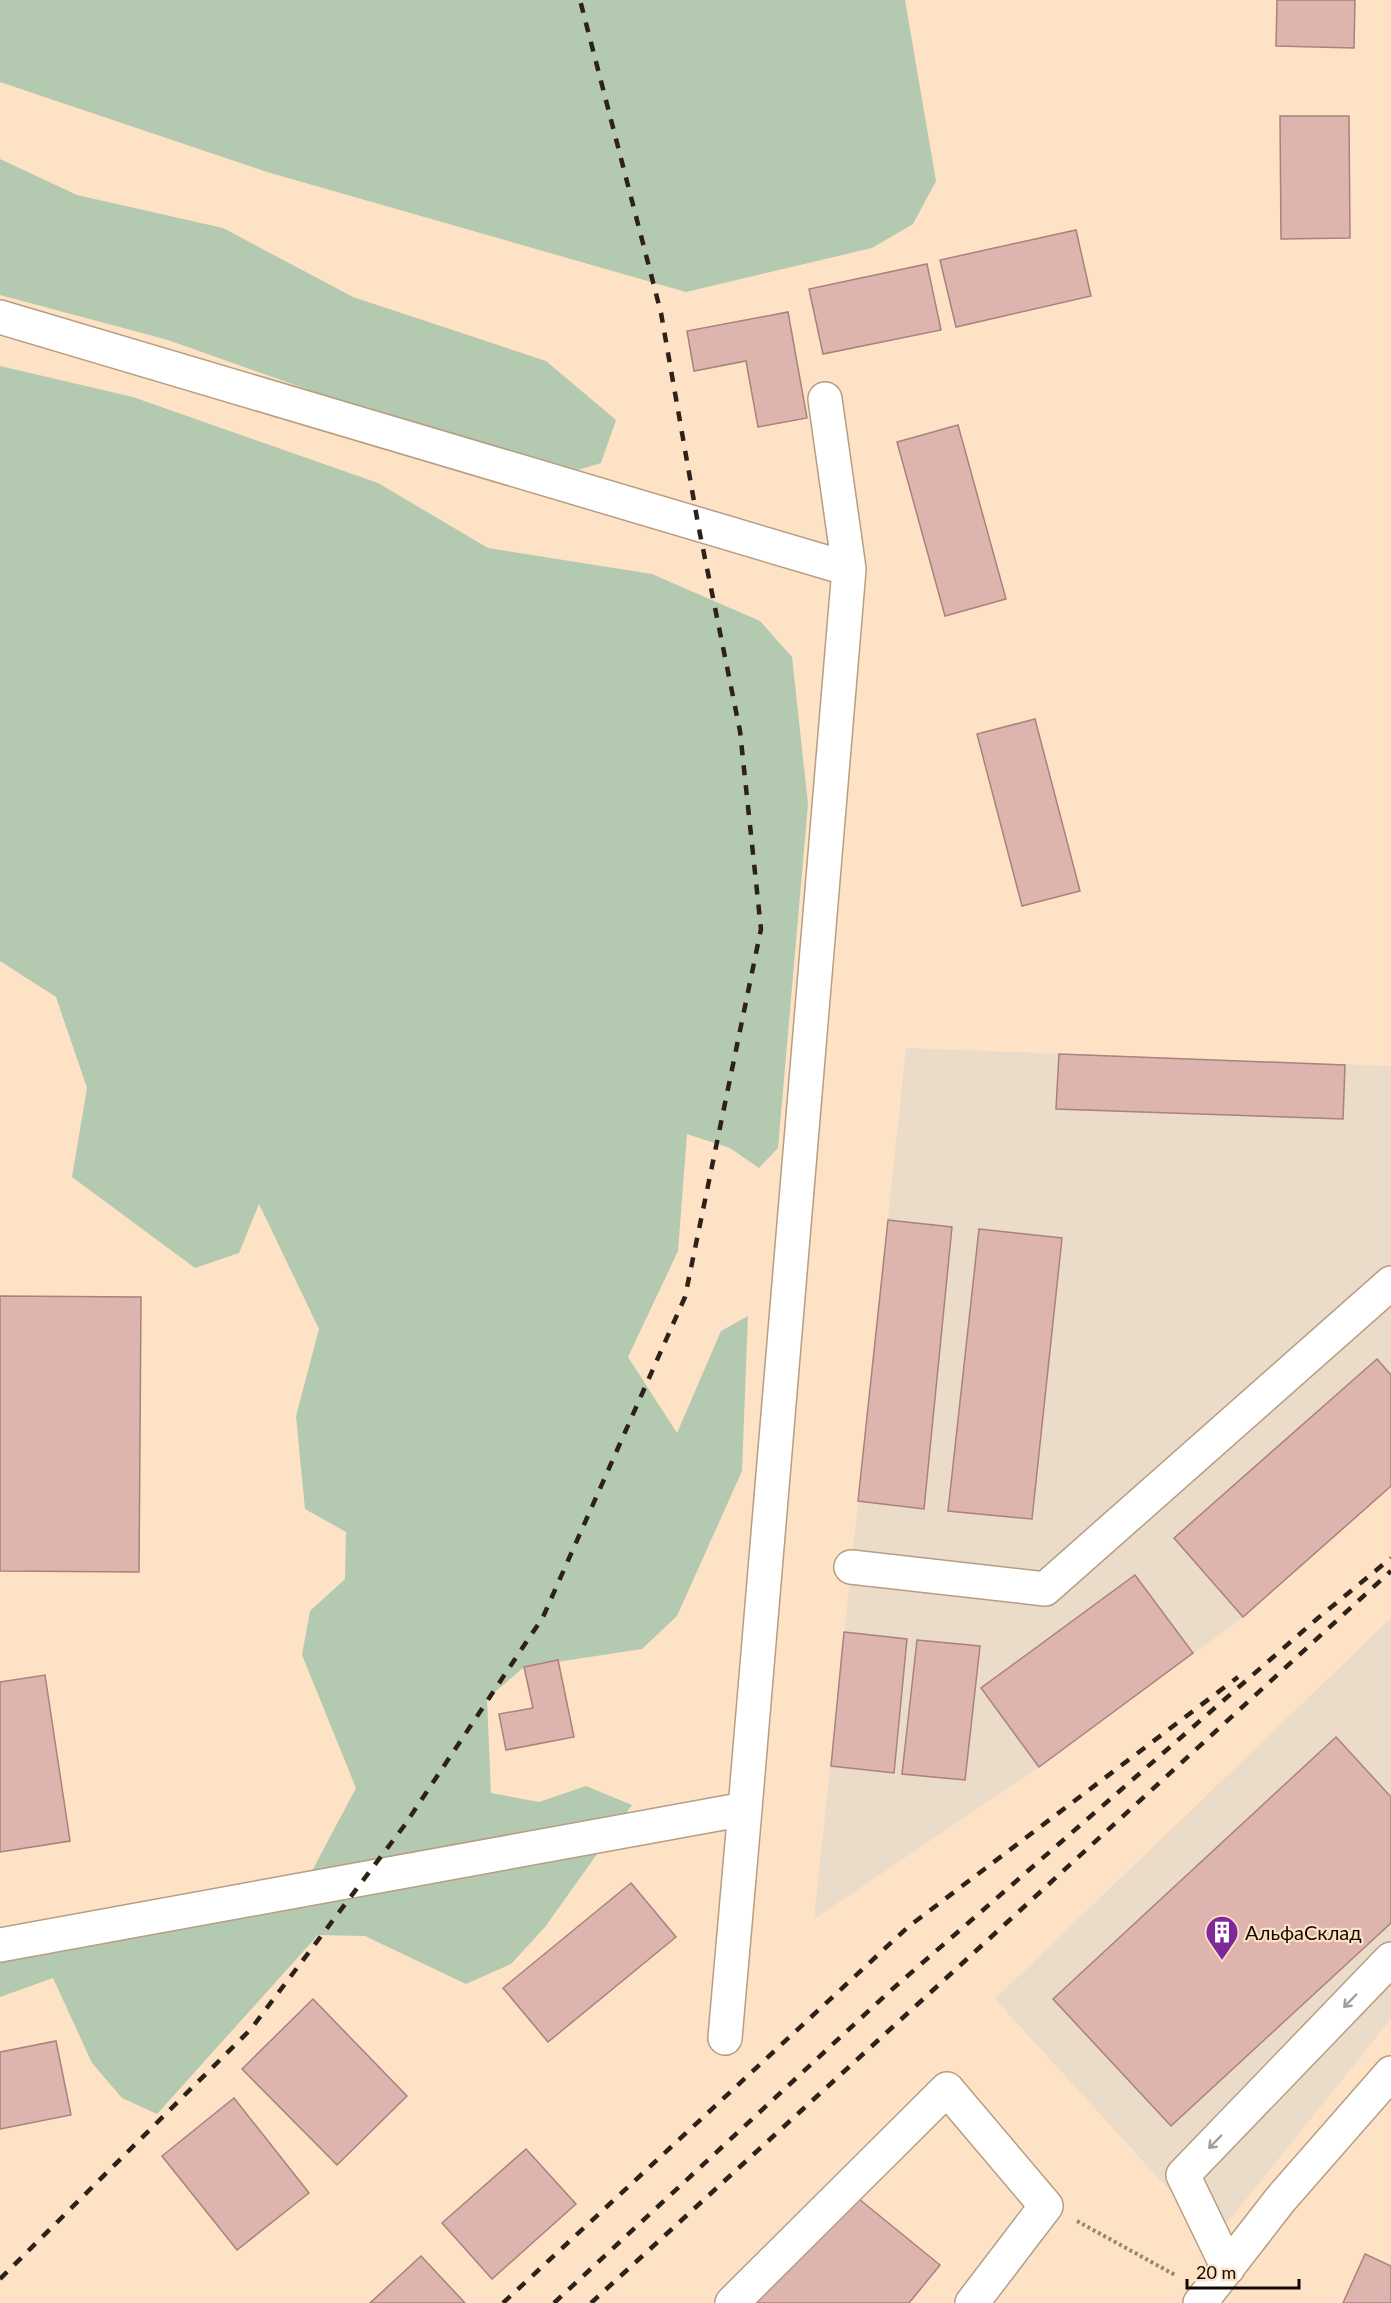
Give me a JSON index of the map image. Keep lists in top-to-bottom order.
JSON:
{
  "places": {
    "building": ["АльфаСклад"]
  },
  "scale_bar": "20 m"
}
